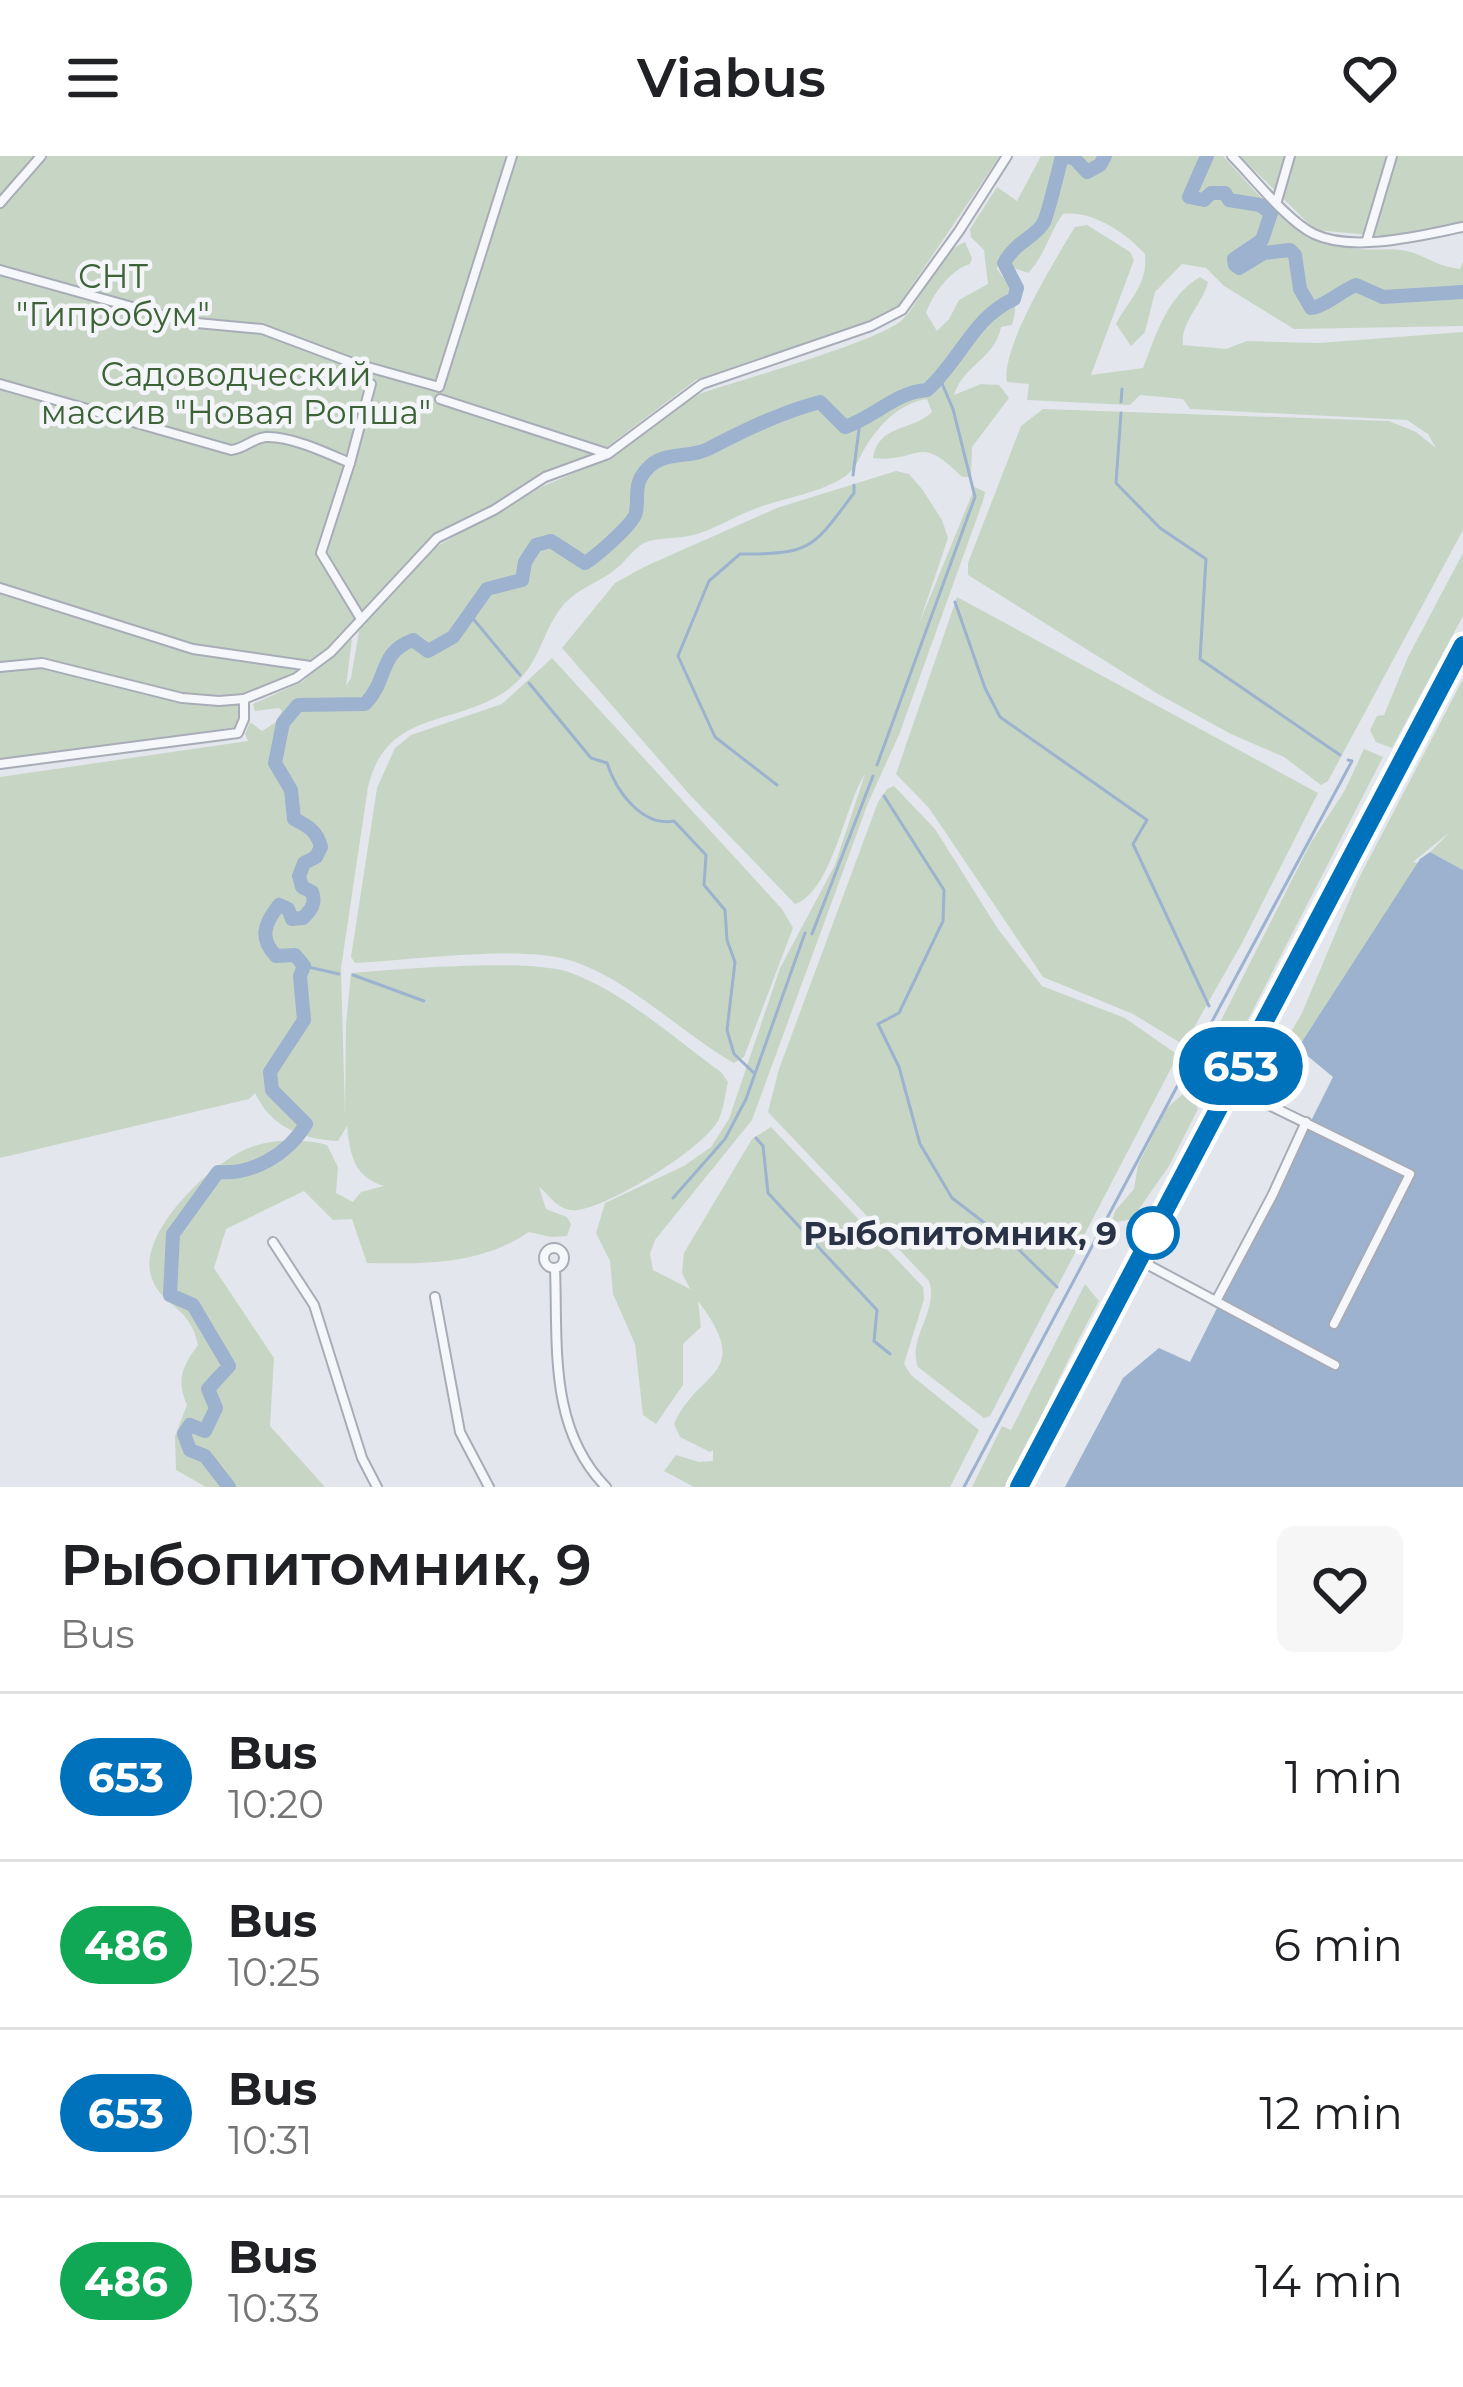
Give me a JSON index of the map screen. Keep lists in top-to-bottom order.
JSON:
{
  "parks": ["СНТ \"Гипробум\"", "Садоводческий массив \"Новая Ропша\""],
  "places": ["Рыбопитомник, 9"],
  "lines": ["bus line 653"],
  "page": {
    "header": "Viabus",
    "on_map": "653",
    "heading": ["Рыбопитомник, 9", "Bus"],
    "list": [
      {
        "mark": "653",
        "name": "Bus",
        "note": "10:20",
        "value": "1 min"
      },
      {
        "mark": "486",
        "name": "Bus",
        "note": "10:25",
        "value": "6 min"
      },
      {
        "mark": "653",
        "name": "Bus",
        "note": "10:31",
        "value": "12 min"
      },
      {
        "mark": "486",
        "name": "Bus",
        "note": "10:33",
        "value": "14 min"
      }
    ]
  }
}
